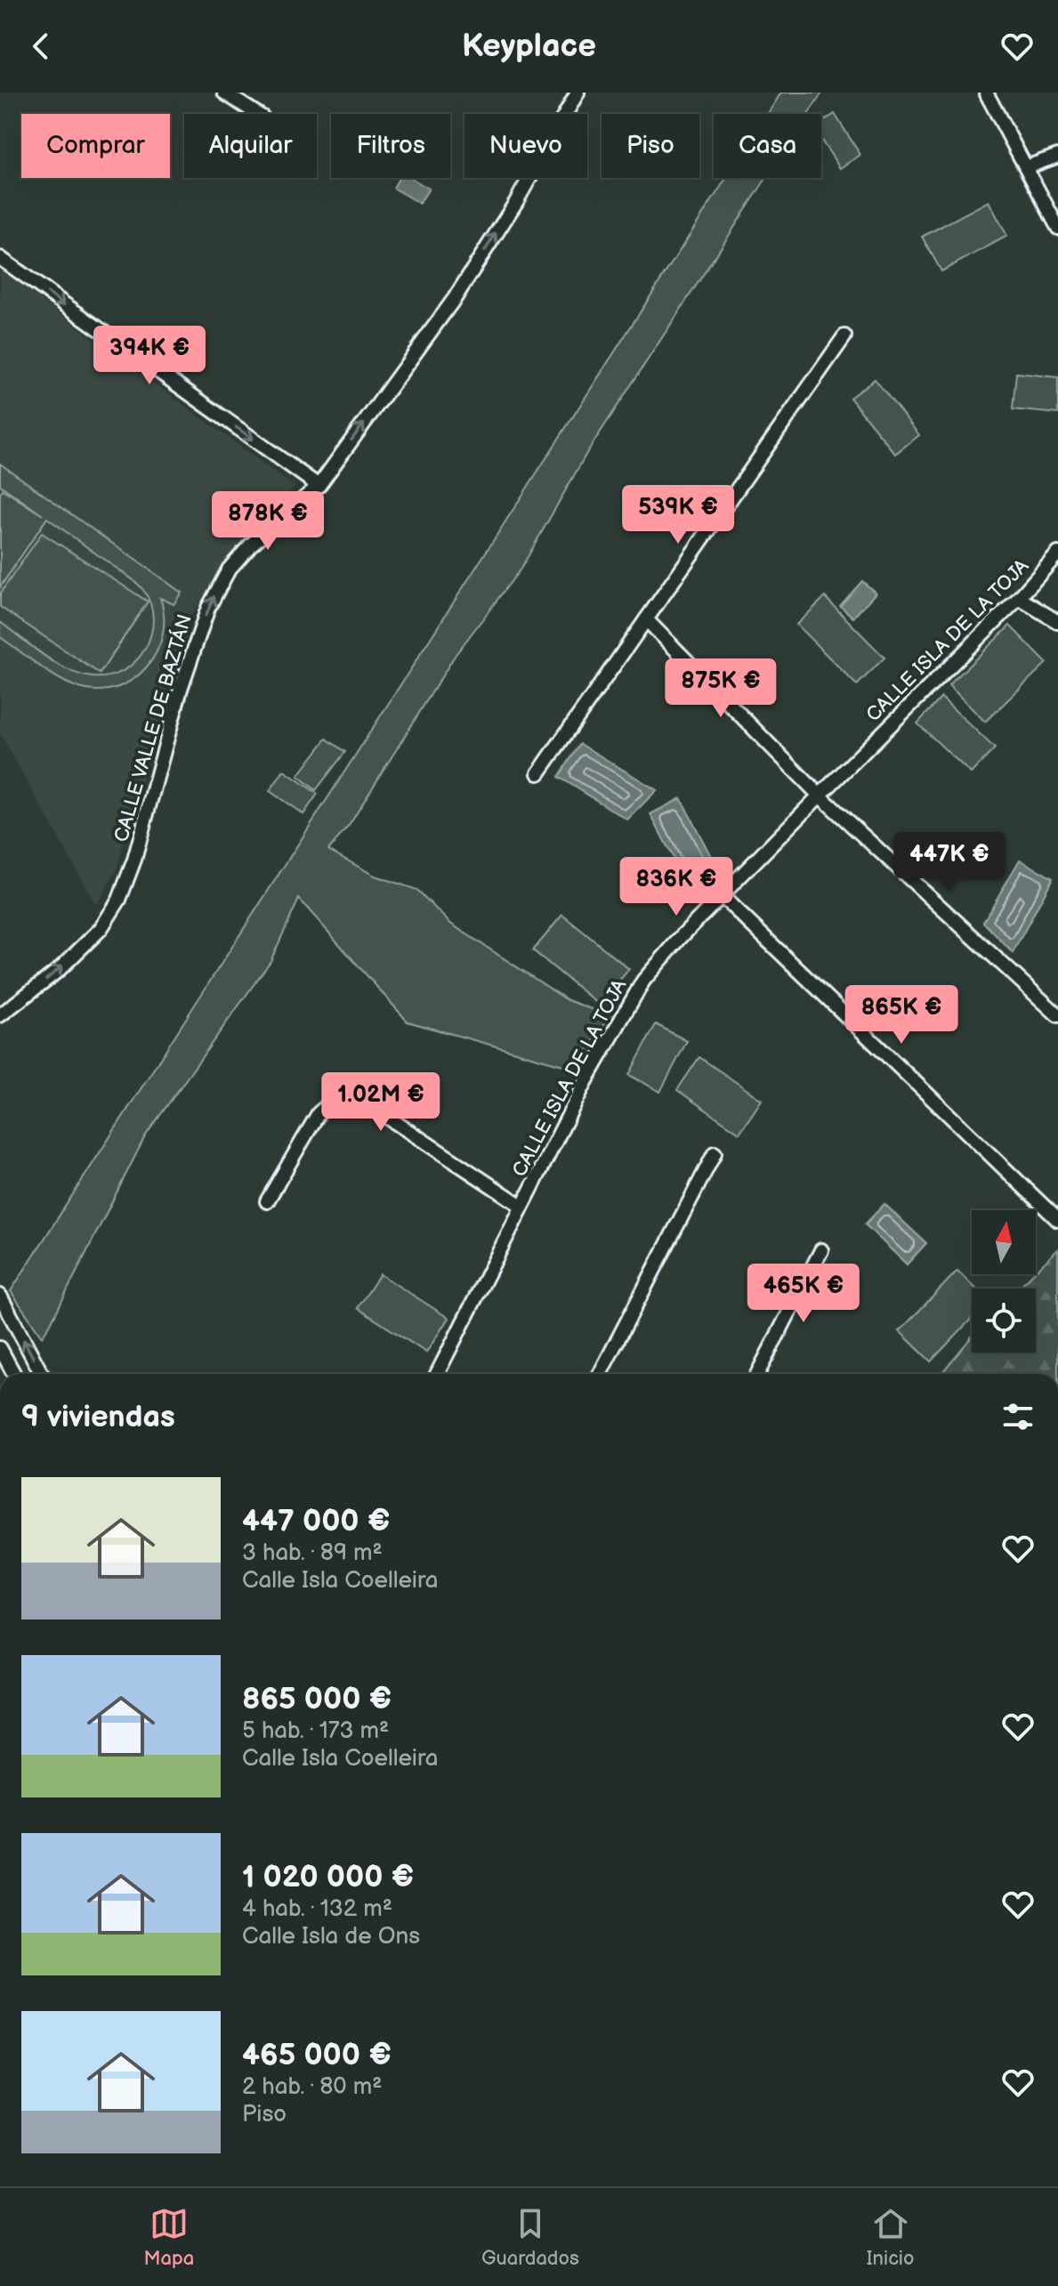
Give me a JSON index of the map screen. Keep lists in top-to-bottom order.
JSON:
{
  "streets": {
    "street": ["CALLE ISLA DE LA TOJA", "CALLE VALLE DE BAZTÁN"]
  },
  "one_way": ["CALLE VALLE DE BAZTÁN"],
  "north": "top",
  "page": {
    "header": "Keyplace",
    "chip": [
      "Comprar",
      "Alquilar",
      "Filtros",
      "Nuevo",
      "Piso",
      "Casa"
    ],
    "price": [
      "394K €",
      "539K €",
      "878K €",
      "875K €",
      "447K €",
      "836K €",
      "865K €",
      "1.02M €",
      "465K €"
    ],
    "heading": "9 viviendas",
    "list": [
      {
        "name": "447 000 €",
        "note": "3 hab. · 89 m² · Calle Isla Coelleira"
      },
      {
        "name": "865 000 €",
        "note": "5 hab. · 173 m² · Calle Isla Coelleira"
      },
      {
        "name": "1 020 000 €",
        "note": "4 hab. · 132 m² · Calle Isla de Ons"
      },
      {
        "name": "465 000 €",
        "note": "2 hab. · 80 m² · Piso"
      }
    ],
    "tabs": ["Mapa", "Guardados", "Inicio"]
  }
}
